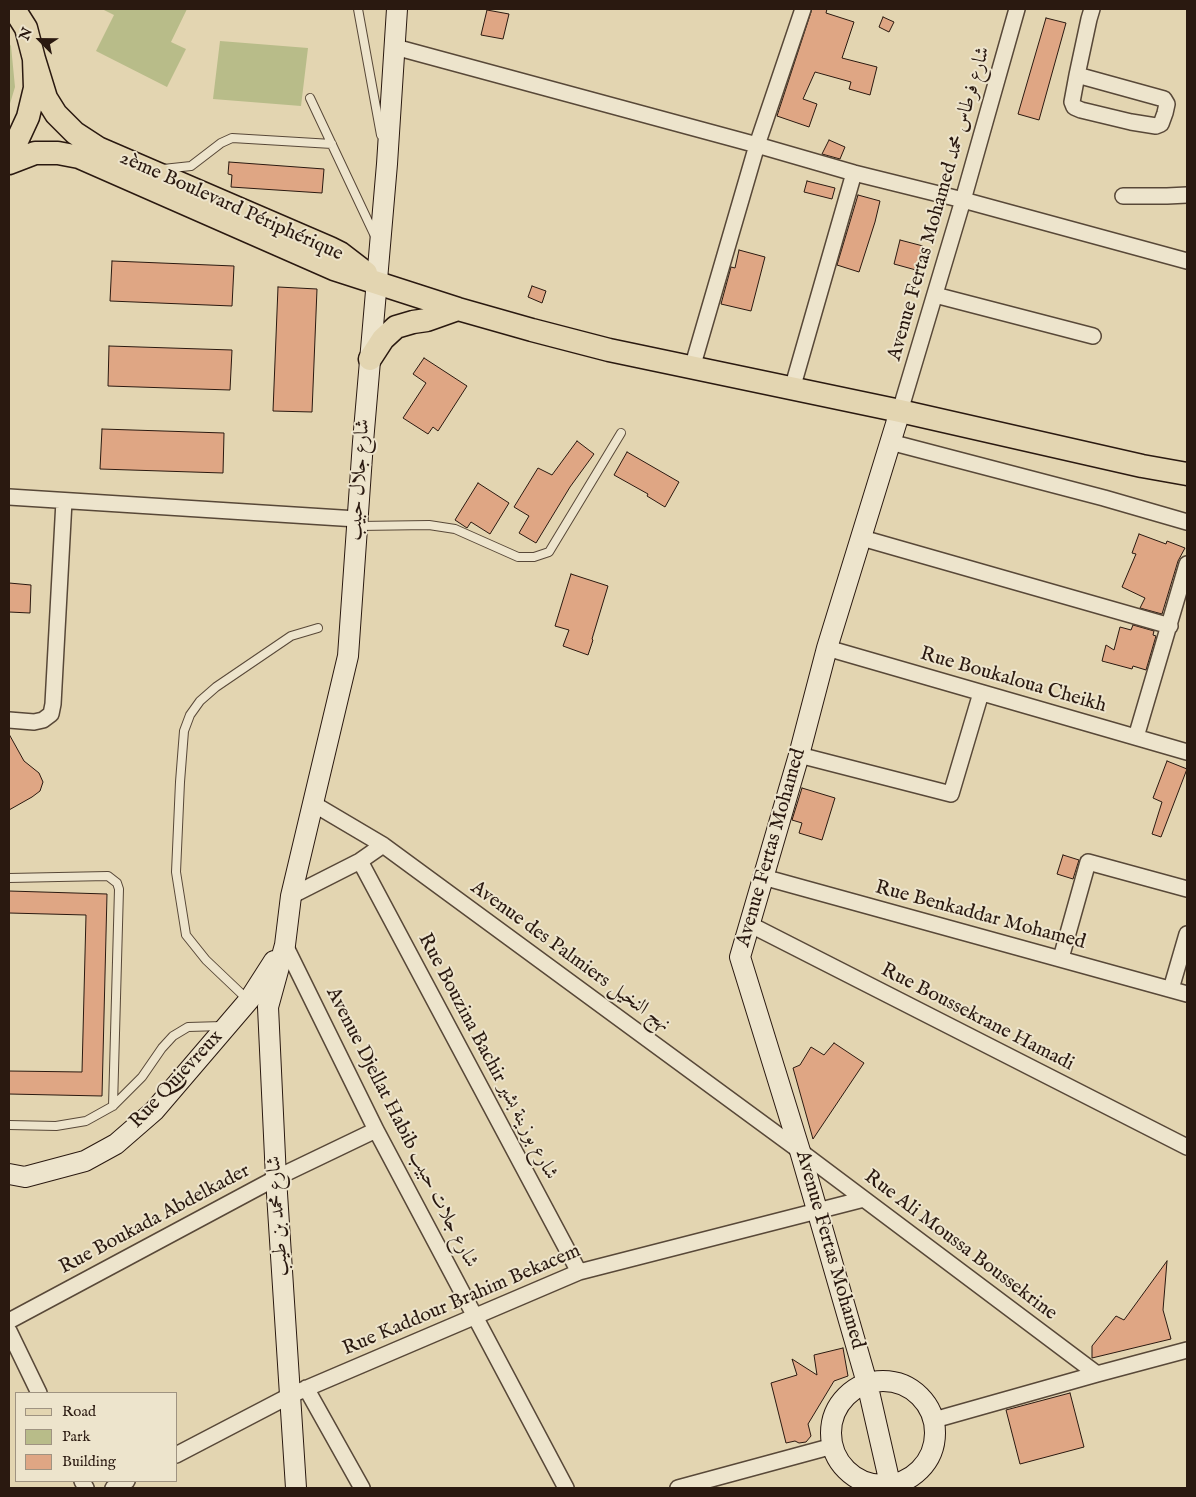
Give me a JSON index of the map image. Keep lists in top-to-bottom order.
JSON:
{
  "streets": {
    "main road": ["2ème Boulevard Périphérique"],
    "street": [
      "Avenue Fertas Mohamed شارع فرطاس محمد",
      "شارع جلال حبيب",
      "Rue Boukaloua Cheikh",
      "Avenue Fertas Mohamed",
      "Rue Benkaddar Mohamed",
      "Avenue des Palmiers نهج النخيل",
      "Rue Boussekrane Hamadi",
      "Rue Bouzina Bachir شارع بوزينة بشير",
      "Rue Quievreux",
      "Avenue Djellat Habib شارع جلات حبيب",
      "شارع محمد بن طيب",
      "Rue Boukada Abdelkader",
      "Rue Ali Moussa Boussekrine",
      "Rue Kaddour Brahim Bekacem"
    ]
  },
  "crossings": [
    ["Avenue Fertas Mohamed شارع فرطاس محمد", "Avenue Fertas Mohamed"],
    ["2ème Boulevard Périphérique", "شارع جلال حبيب"],
    ["شارع جلال حبيب", "Avenue des Palmiers نهج النخيل"],
    ["شارع جلال حبيب", "Rue Quievreux"],
    ["شارع جلال حبيب", "Avenue Djellat Habib شارع جلات حبيب"],
    ["شارع جلال حبيب", "شارع محمد بن طيب"],
    ["Rue Boukaloua Cheikh", "Avenue Fertas Mohamed"],
    ["Avenue Fertas Mohamed", "Rue Benkaddar Mohamed"],
    ["Avenue Fertas Mohamed", "Avenue des Palmiers نهج النخيل"],
    ["Avenue Fertas Mohamed", "Rue Boussekrane Hamadi"],
    ["Avenue Fertas Mohamed", "Rue Ali Moussa Boussekrine"],
    ["Avenue Fertas Mohamed", "Rue Kaddour Brahim Bekacem"],
    ["Avenue des Palmiers نهج النخيل", "Rue Ali Moussa Boussekrine"],
    ["Rue Bouzina Bachir شارع بوزينة بشير", "Rue Kaddour Brahim Bekacem"],
    ["Rue Quievreux", "Avenue Djellat Habib شارع جلات حبيب"],
    ["Rue Quievreux", "شارع محمد بن طيب"],
    ["Avenue Djellat Habib شارع جلات حبيب", "شارع محمد بن طيب"],
    ["Avenue Djellat Habib شارع جلات حبيب", "Rue Boukada Abdelkader"],
    ["Avenue Djellat Habib شارع جلات حبيب", "Rue Kaddour Brahim Bekacem"],
    ["شارع محمد بن طيب", "Rue Boukada Abdelkader"],
    ["شارع محمد بن طيب", "Rue Kaddour Brahim Bekacem"],
    ["Rue Ali Moussa Boussekrine", "Rue Kaddour Brahim Bekacem"]
  ],
  "legend": ["Road", "Park", "Building"],
  "north": "top left"
}
